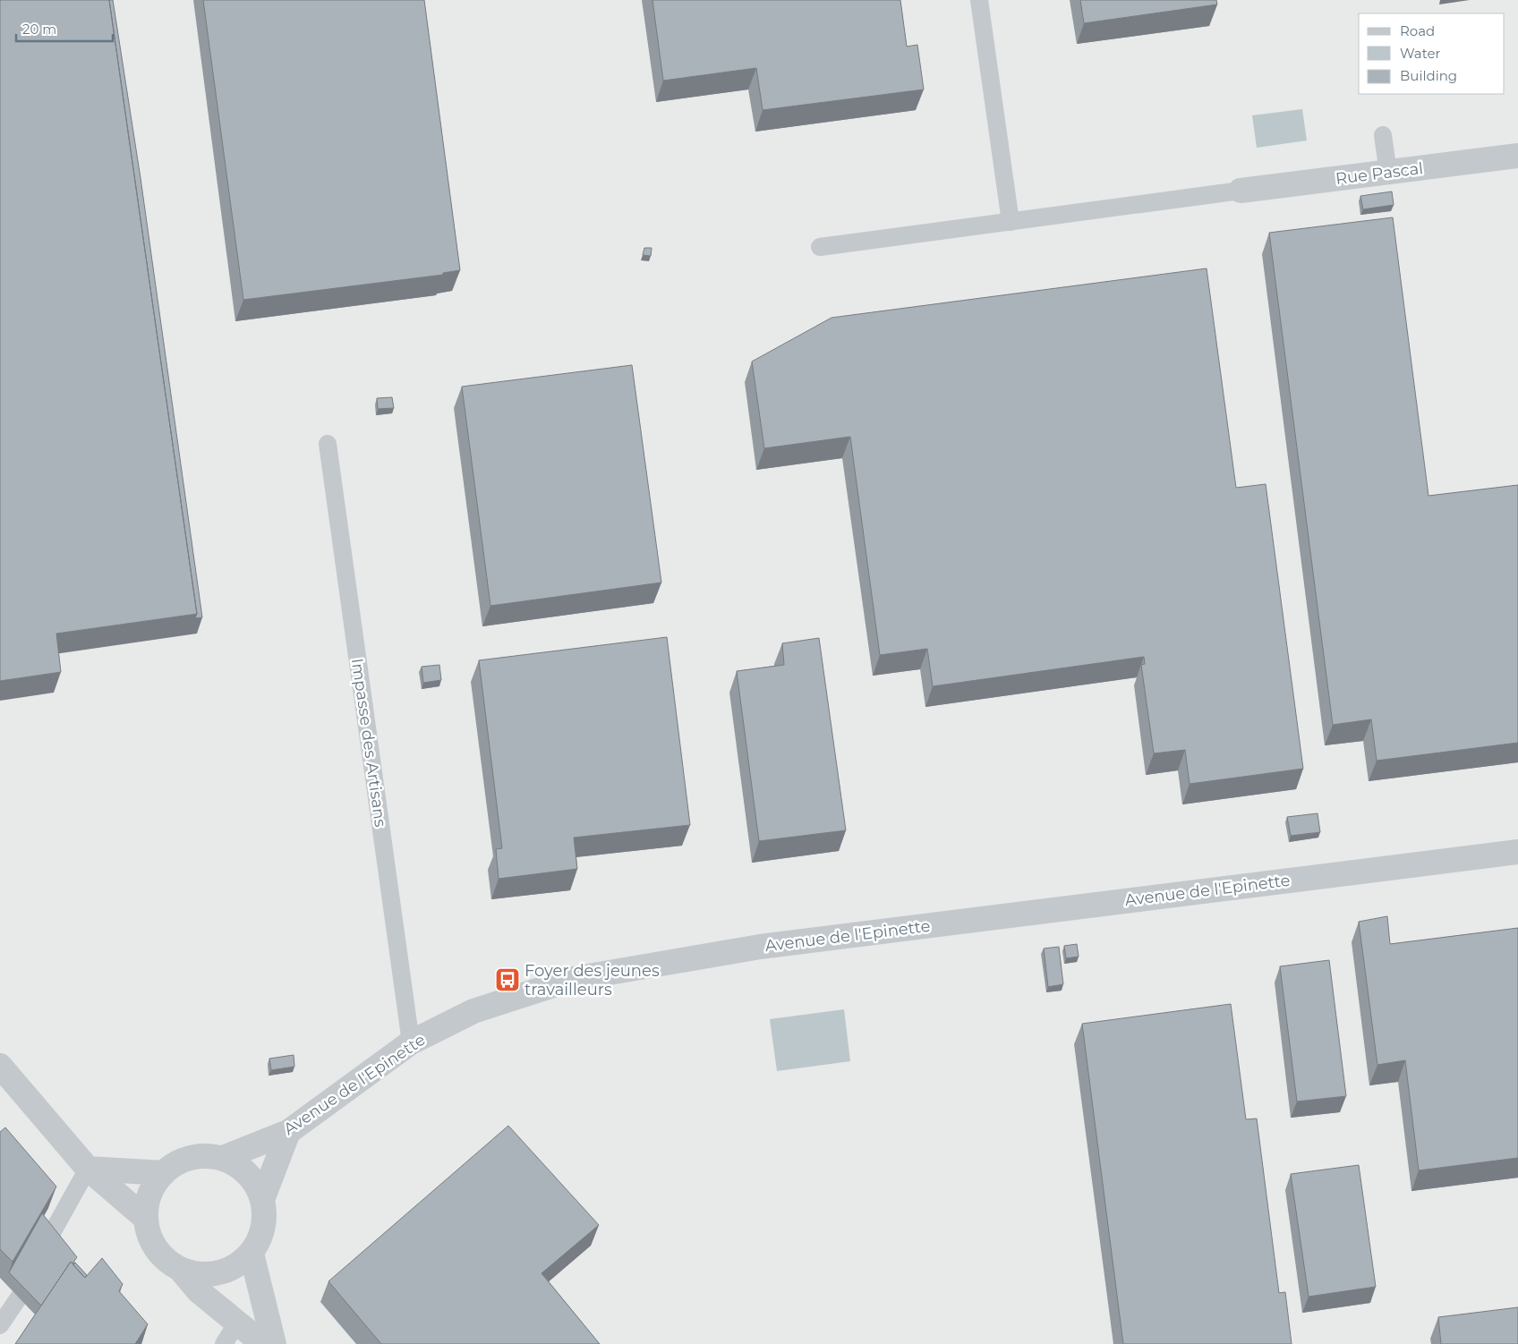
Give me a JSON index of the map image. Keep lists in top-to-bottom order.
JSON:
{
  "streets": {
    "street": ["Rue Pascal", "Avenue de l'Epinette"],
    "lane": ["Impasse des Artisans"]
  },
  "crossings": [
    ["Impasse des Artisans", "Avenue de l'Epinette"]
  ],
  "places": {
    "bus stop": ["Foyer des jeunes travailleurs"]
  },
  "legend": ["Road", "Water", "Building"],
  "scale_bar": "20 m"
}
